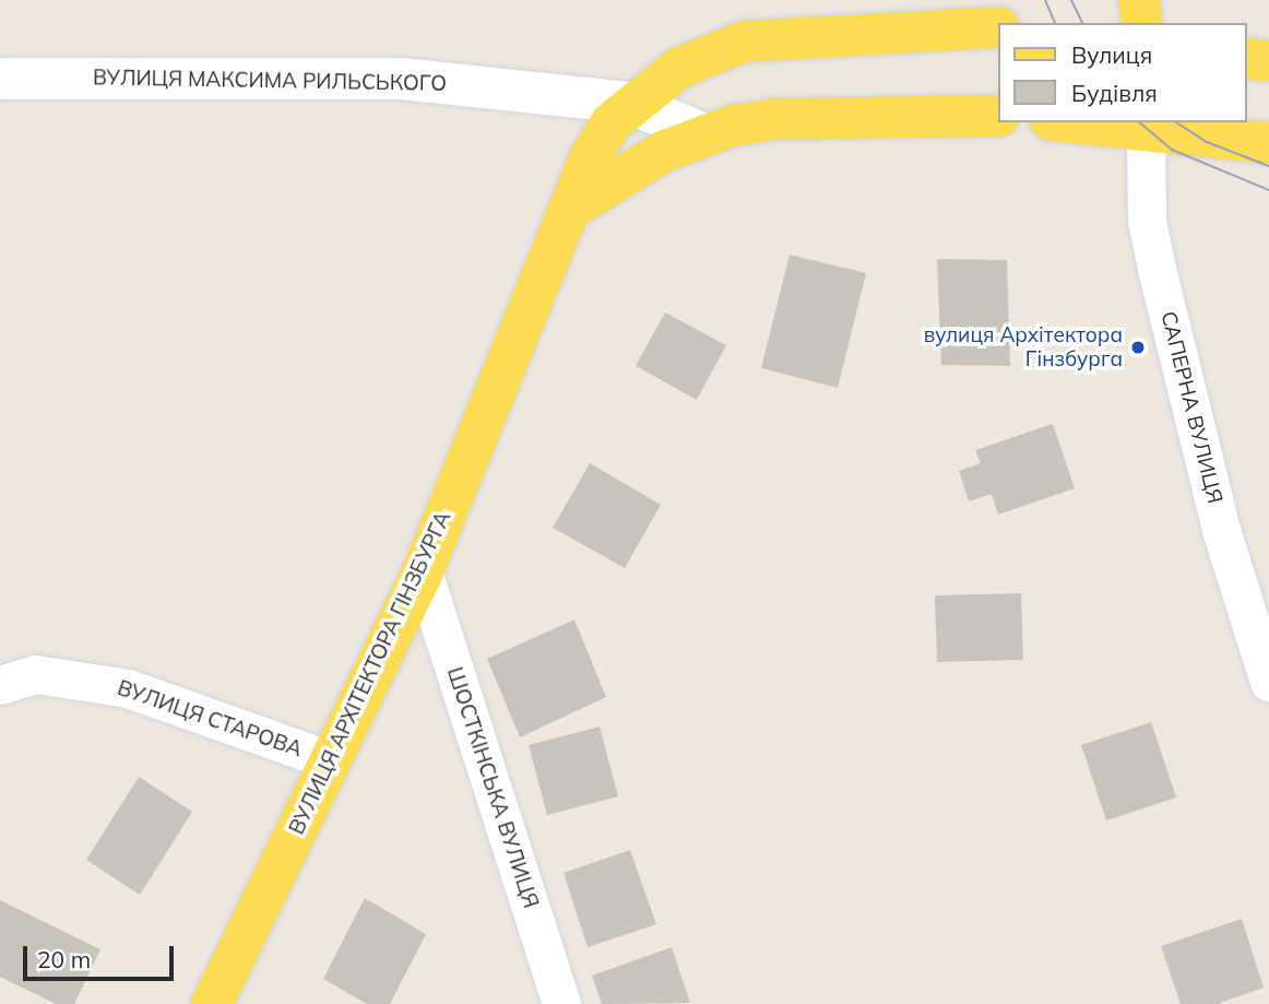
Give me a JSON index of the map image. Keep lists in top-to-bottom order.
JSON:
{
  "streets": {
    "main road": ["ВУЛИЦЯ МАКСИМА РИЛЬСЬКОГО", "ВУЛИЦЯ АРХІТЕКТОРА ГІНЗБУРГА"],
    "street": ["САПЕРНА ВУЛИЦЯ", "ВУЛИЦЯ СТАРОВА", "ШОСТКІНСЬКА ВУЛИЦЯ"]
  },
  "crossings": [
    ["ВУЛИЦЯ АРХІТЕКТОРА ГІНЗБУРГА", "ВУЛИЦЯ СТАРОВА"],
    ["ВУЛИЦЯ АРХІТЕКТОРА ГІНЗБУРГА", "ШОСТКІНСЬКА ВУЛИЦЯ"]
  ],
  "places": ["вулиця Архітектора Гінзбурга"],
  "legend": ["Вулиця", "Будівля"],
  "scale_bar": "20 m"
}
